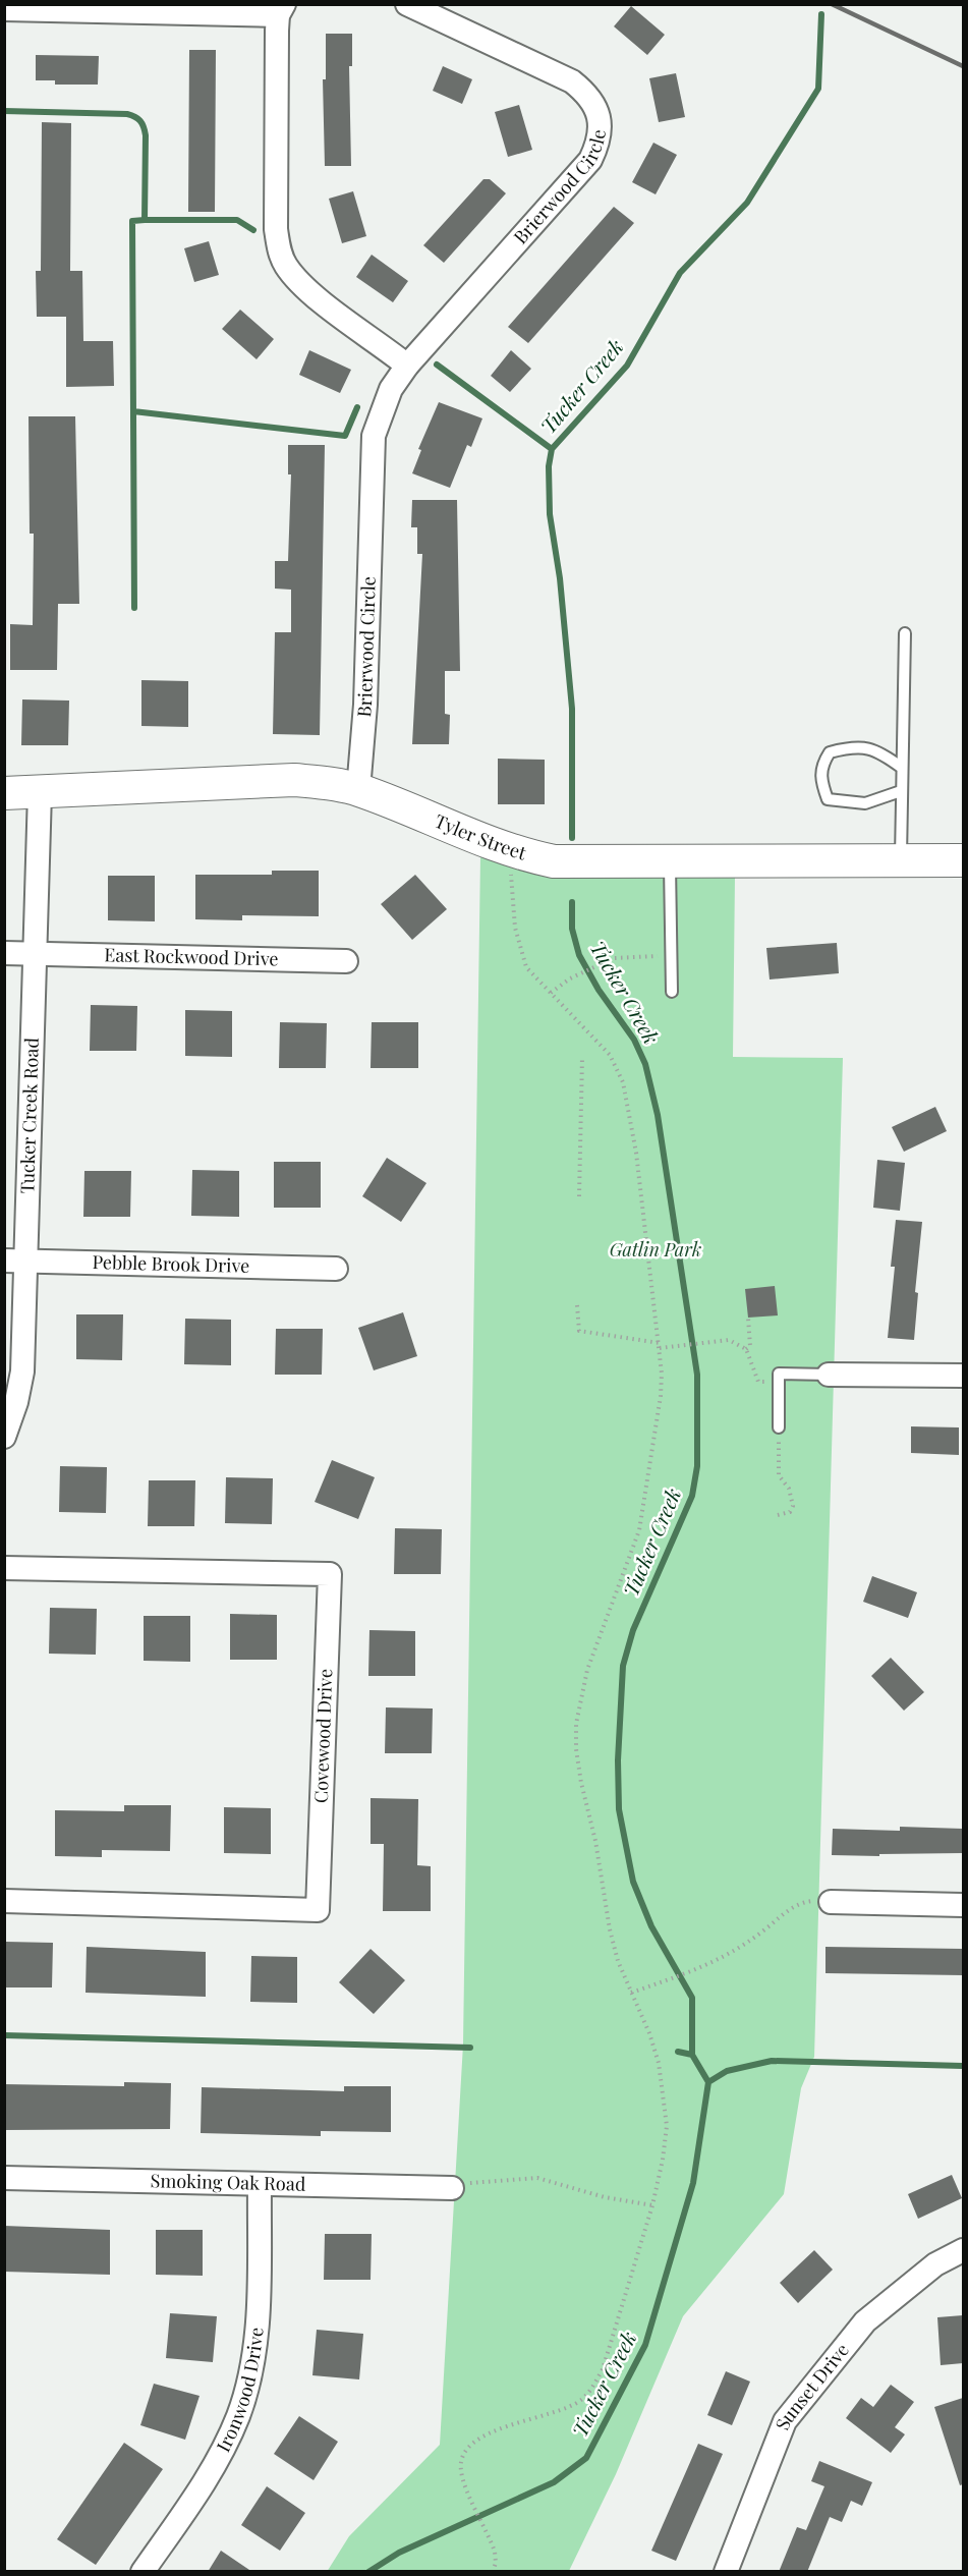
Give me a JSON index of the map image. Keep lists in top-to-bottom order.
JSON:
{
  "streets": {
    "street": [
      "Brierwood Circle",
      "Tyler Street",
      "East Rockwood Drive",
      "Tucker Creek Road",
      "Pebble Brook Drive",
      "Covewood Drive",
      "Smoking Oak Road",
      "Sunset Drive",
      "Ironwood Drive"
    ]
  },
  "crossings": [
    ["Brierwood Circle", "Tyler Street"],
    ["Tyler Street", "Tucker Creek Road"],
    ["East Rockwood Drive", "Tucker Creek Road"],
    ["Tucker Creek Road", "Pebble Brook Drive"],
    ["Smoking Oak Road", "Ironwood Drive"]
  ],
  "water": ["Tucker Creek"],
  "parks": ["Gatlin Park"]
}
